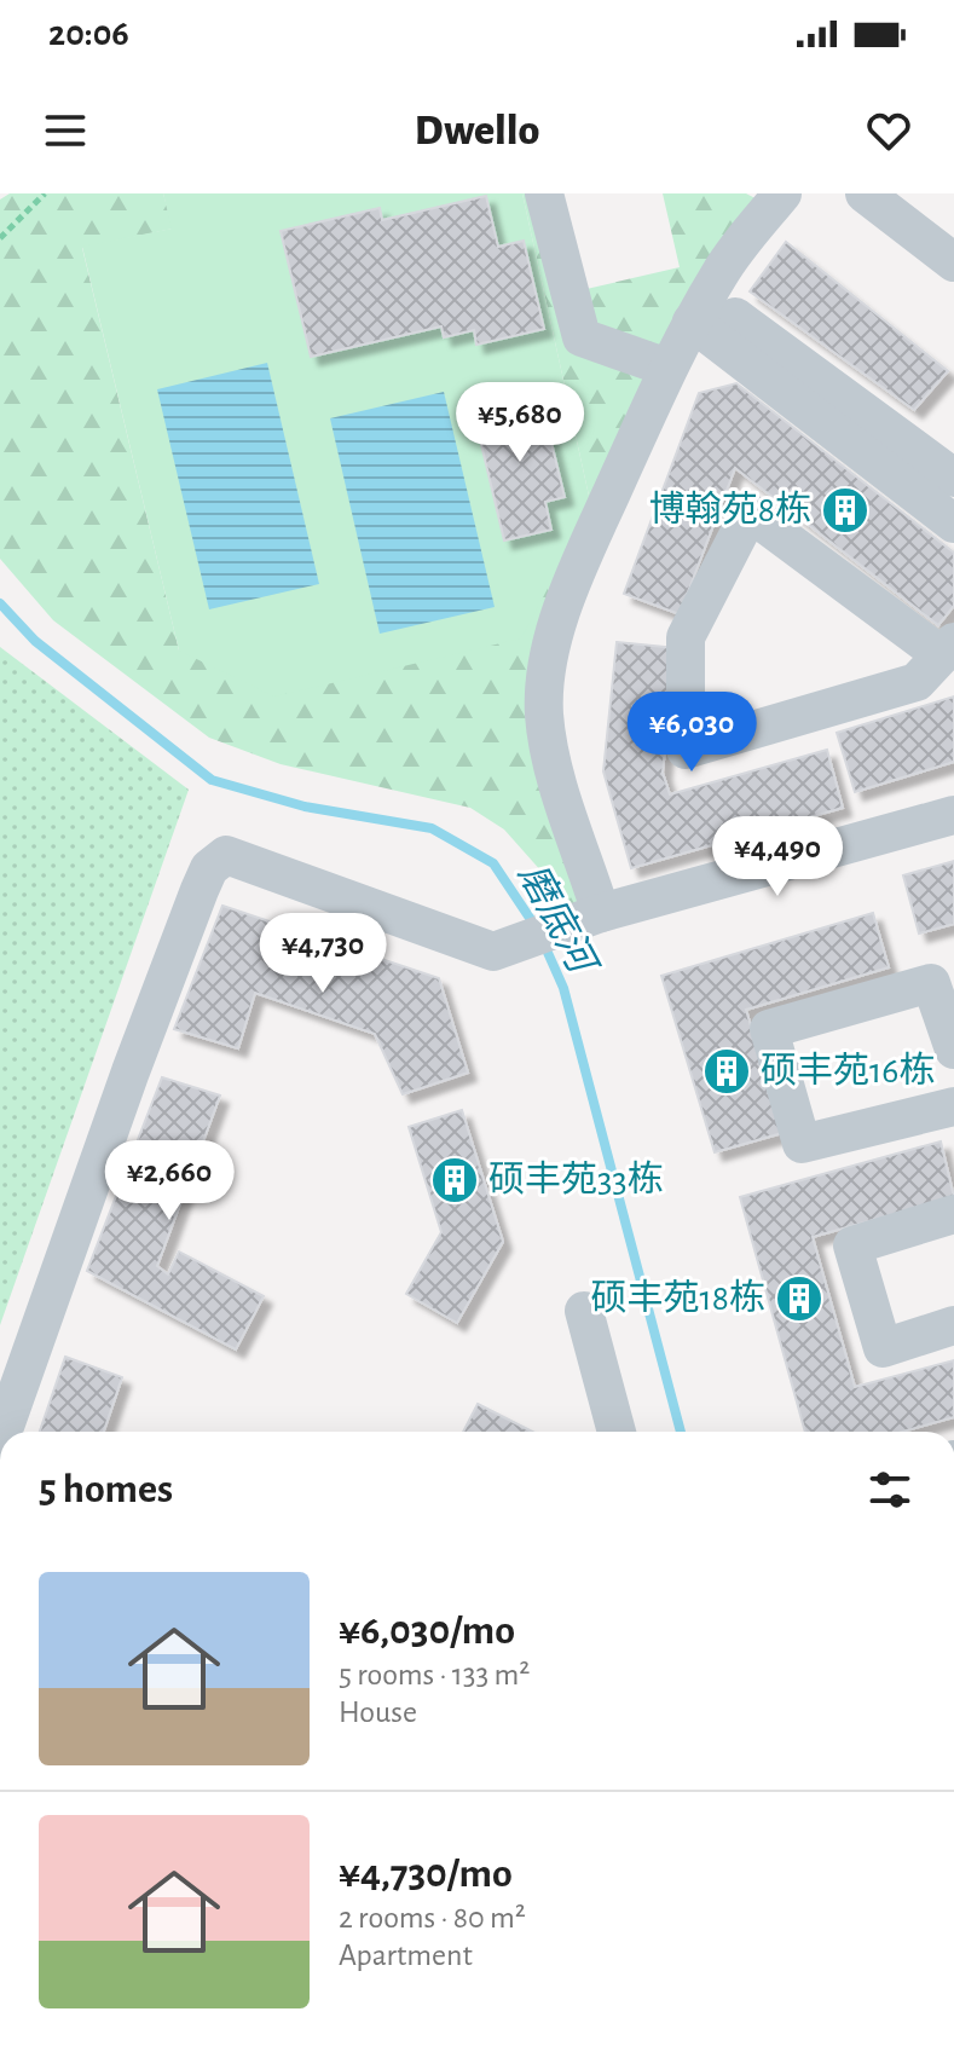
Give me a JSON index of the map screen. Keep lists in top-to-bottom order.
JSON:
{
  "water": ["磨底河"],
  "places": {
    "building": [
      "博翰苑8栋",
      "硕丰苑16栋",
      "硕丰苑33栋",
      "硕丰苑18栋"
    ]
  },
  "page": {
    "status": "20:06",
    "header": "Dwello",
    "price": [
      "¥5,680",
      "¥6,030",
      "¥4,490",
      "¥4,730",
      "¥2,660"
    ],
    "heading": "5 homes",
    "list": [
      {
        "name": "¥6,030/mo",
        "note": "5 rooms · 133 m² · House"
      },
      {
        "name": "¥4,730/mo",
        "note": "2 rooms · 80 m² · Apartment"
      }
    ]
  }
}
